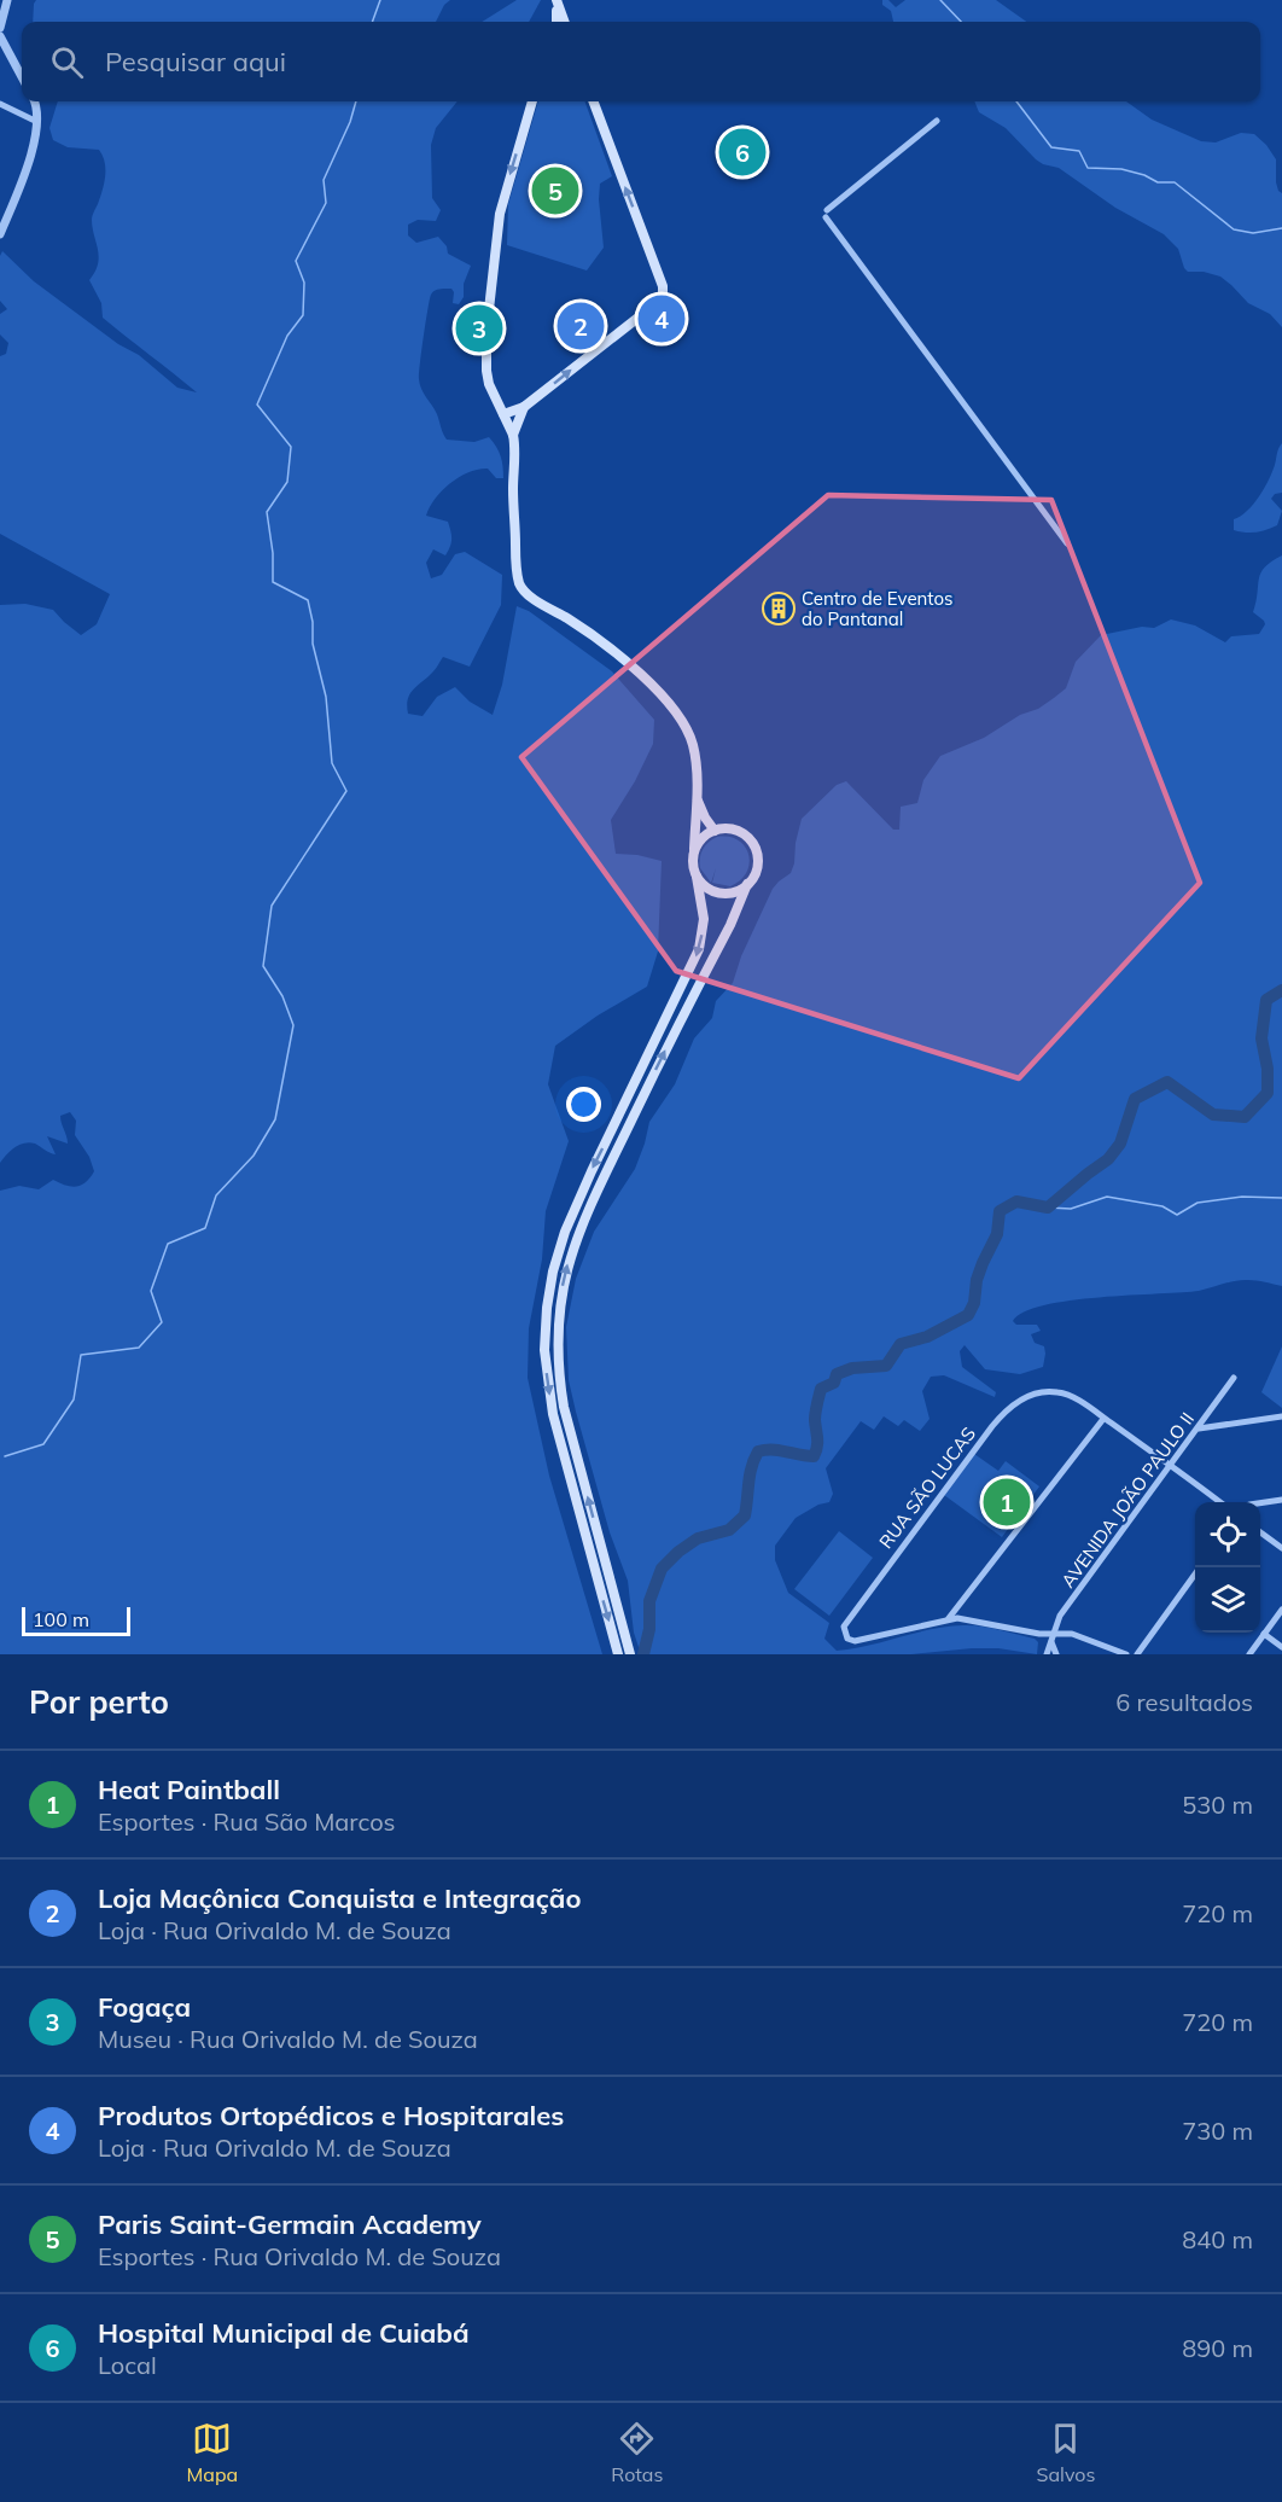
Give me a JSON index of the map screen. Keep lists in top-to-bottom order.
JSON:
{
  "streets": {
    "street": ["RUA SÃO LUCAS", "AVENIDA JOÃO PAULO II"]
  },
  "places": {
    "building": ["Centro de Eventos do Pantanal"]
  },
  "scale_bar": "100 m",
  "page": {
    "search": "Pesquisar aqui",
    "pins": [
      "6",
      "5",
      "4",
      "2",
      "3",
      "1"
    ],
    "scale": "100 m",
    "heading": ["Por perto", "6 resultados"],
    "list": [
      {
        "mark": "1",
        "name": "Heat Paintball",
        "note": "Esportes · Rua São Marcos",
        "value": "530 m"
      },
      {
        "mark": "2",
        "name": "Loja Maçônica Conquista e Integração",
        "note": "Loja · Rua Orivaldo M. de Souza",
        "value": "720 m"
      },
      {
        "mark": "3",
        "name": "Fogaça",
        "note": "Museu · Rua Orivaldo M. de Souza",
        "value": "720 m"
      },
      {
        "mark": "4",
        "name": "Produtos Ortopédicos e Hospitarales",
        "note": "Loja · Rua Orivaldo M. de Souza",
        "value": "730 m"
      },
      {
        "mark": "5",
        "name": "Paris Saint-Germain Academy",
        "note": "Esportes · Rua Orivaldo M. de Souza",
        "value": "840 m"
      },
      {
        "mark": "6",
        "name": "Hospital Municipal de Cuiabá",
        "note": "Local",
        "value": "890 m"
      }
    ],
    "nav": ["Mapa", "Rotas", "Salvos"]
  }
}
